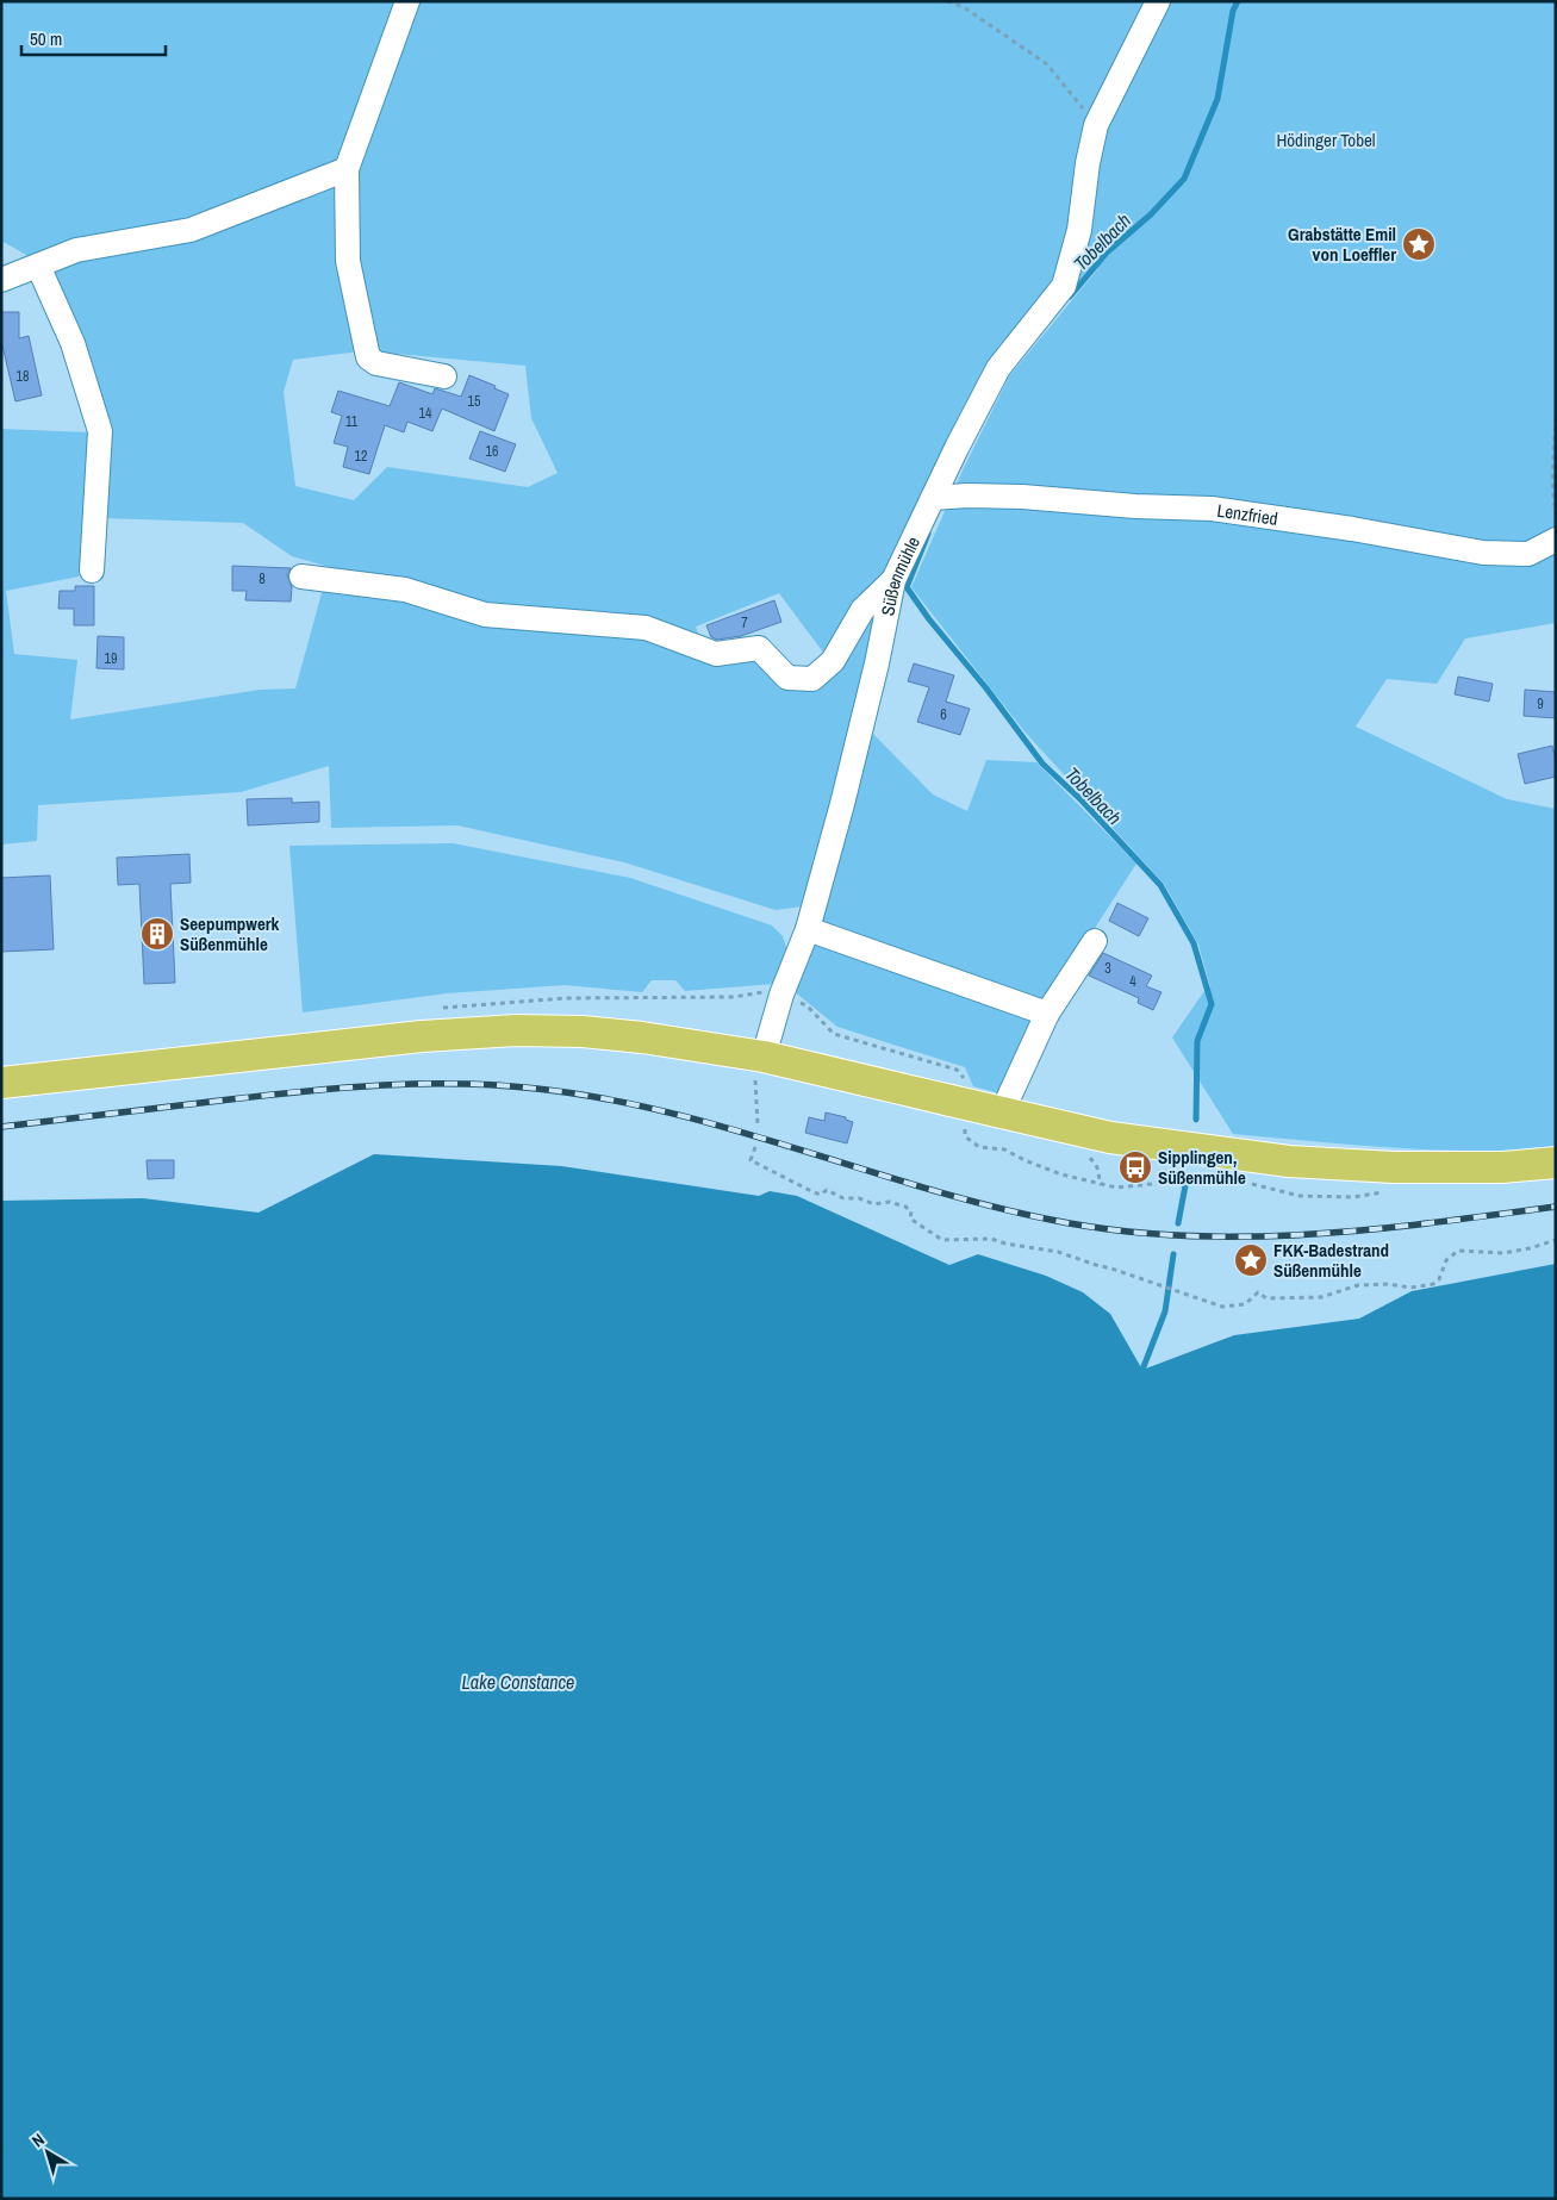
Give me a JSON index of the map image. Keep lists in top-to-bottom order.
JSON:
{
  "streets": {
    "street": ["Lenzfried", "Süßenmühle"]
  },
  "crossings": [
    ["Lenzfried", "Süßenmühle"]
  ],
  "water": ["Tobelbach", "Lake Constance"],
  "parks": ["Hödinger Tobel"],
  "places": {
    "place": ["Grabstätte Emil von Loeffler", "FKK-Badestrand Süßenmühle"],
    "building": ["Seepumpwerk Süßenmühle"],
    "bus stop": ["Sipplingen, Süßenmühle"]
  },
  "house_numbers": [
    "18",
    "15",
    "14",
    "11",
    "16",
    "12",
    "8",
    "7",
    "19",
    "9",
    "6",
    "3",
    "4"
  ],
  "scale_bar": "50 m",
  "north": "top left"
}
